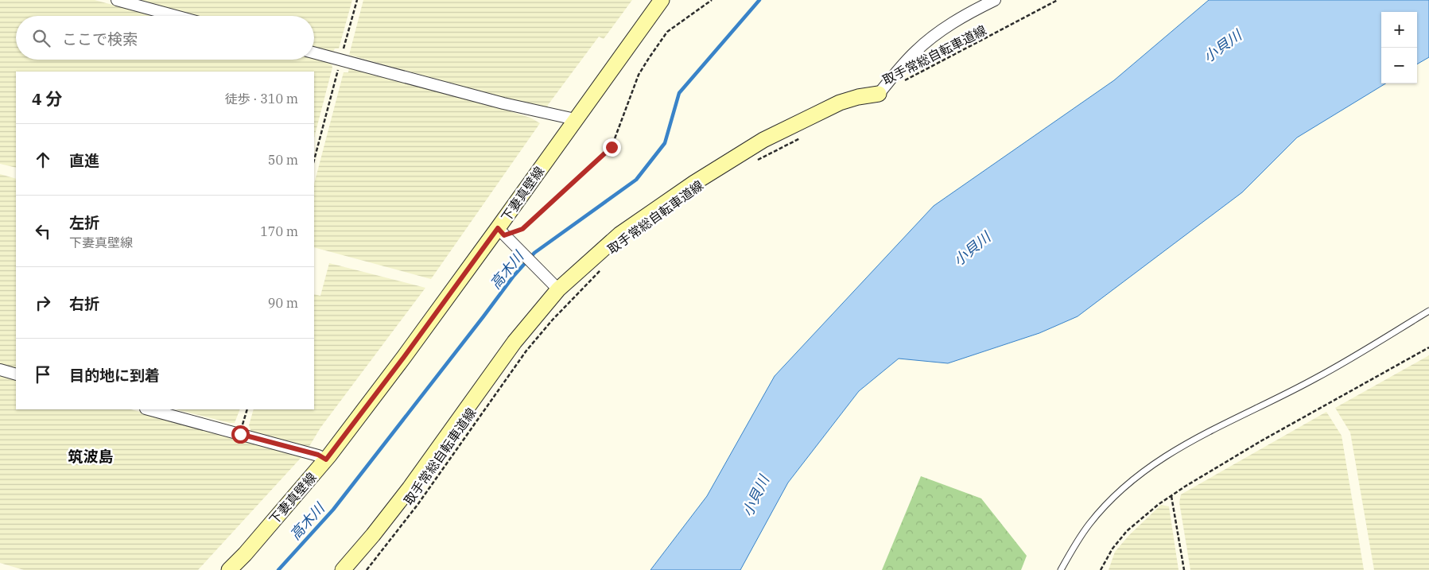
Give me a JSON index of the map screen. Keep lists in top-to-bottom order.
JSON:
{
  "streets": {
    "street": ["下妻真壁線"],
    "path": ["取手常総自転車道線"]
  },
  "districts": ["筑波島"],
  "water": ["小貝川", "高木川"],
  "page": {
    "map_buttons": ["+", "−"],
    "search": "ここで検索",
    "heading": ["4 分", "徒歩 · 310 m"],
    "list": [
      ["直進", "50 m"],
      ["左折", "下妻真壁線", "170 m"],
      ["右折", "90 m"],
      "目的地に到着"
    ]
  }
}
